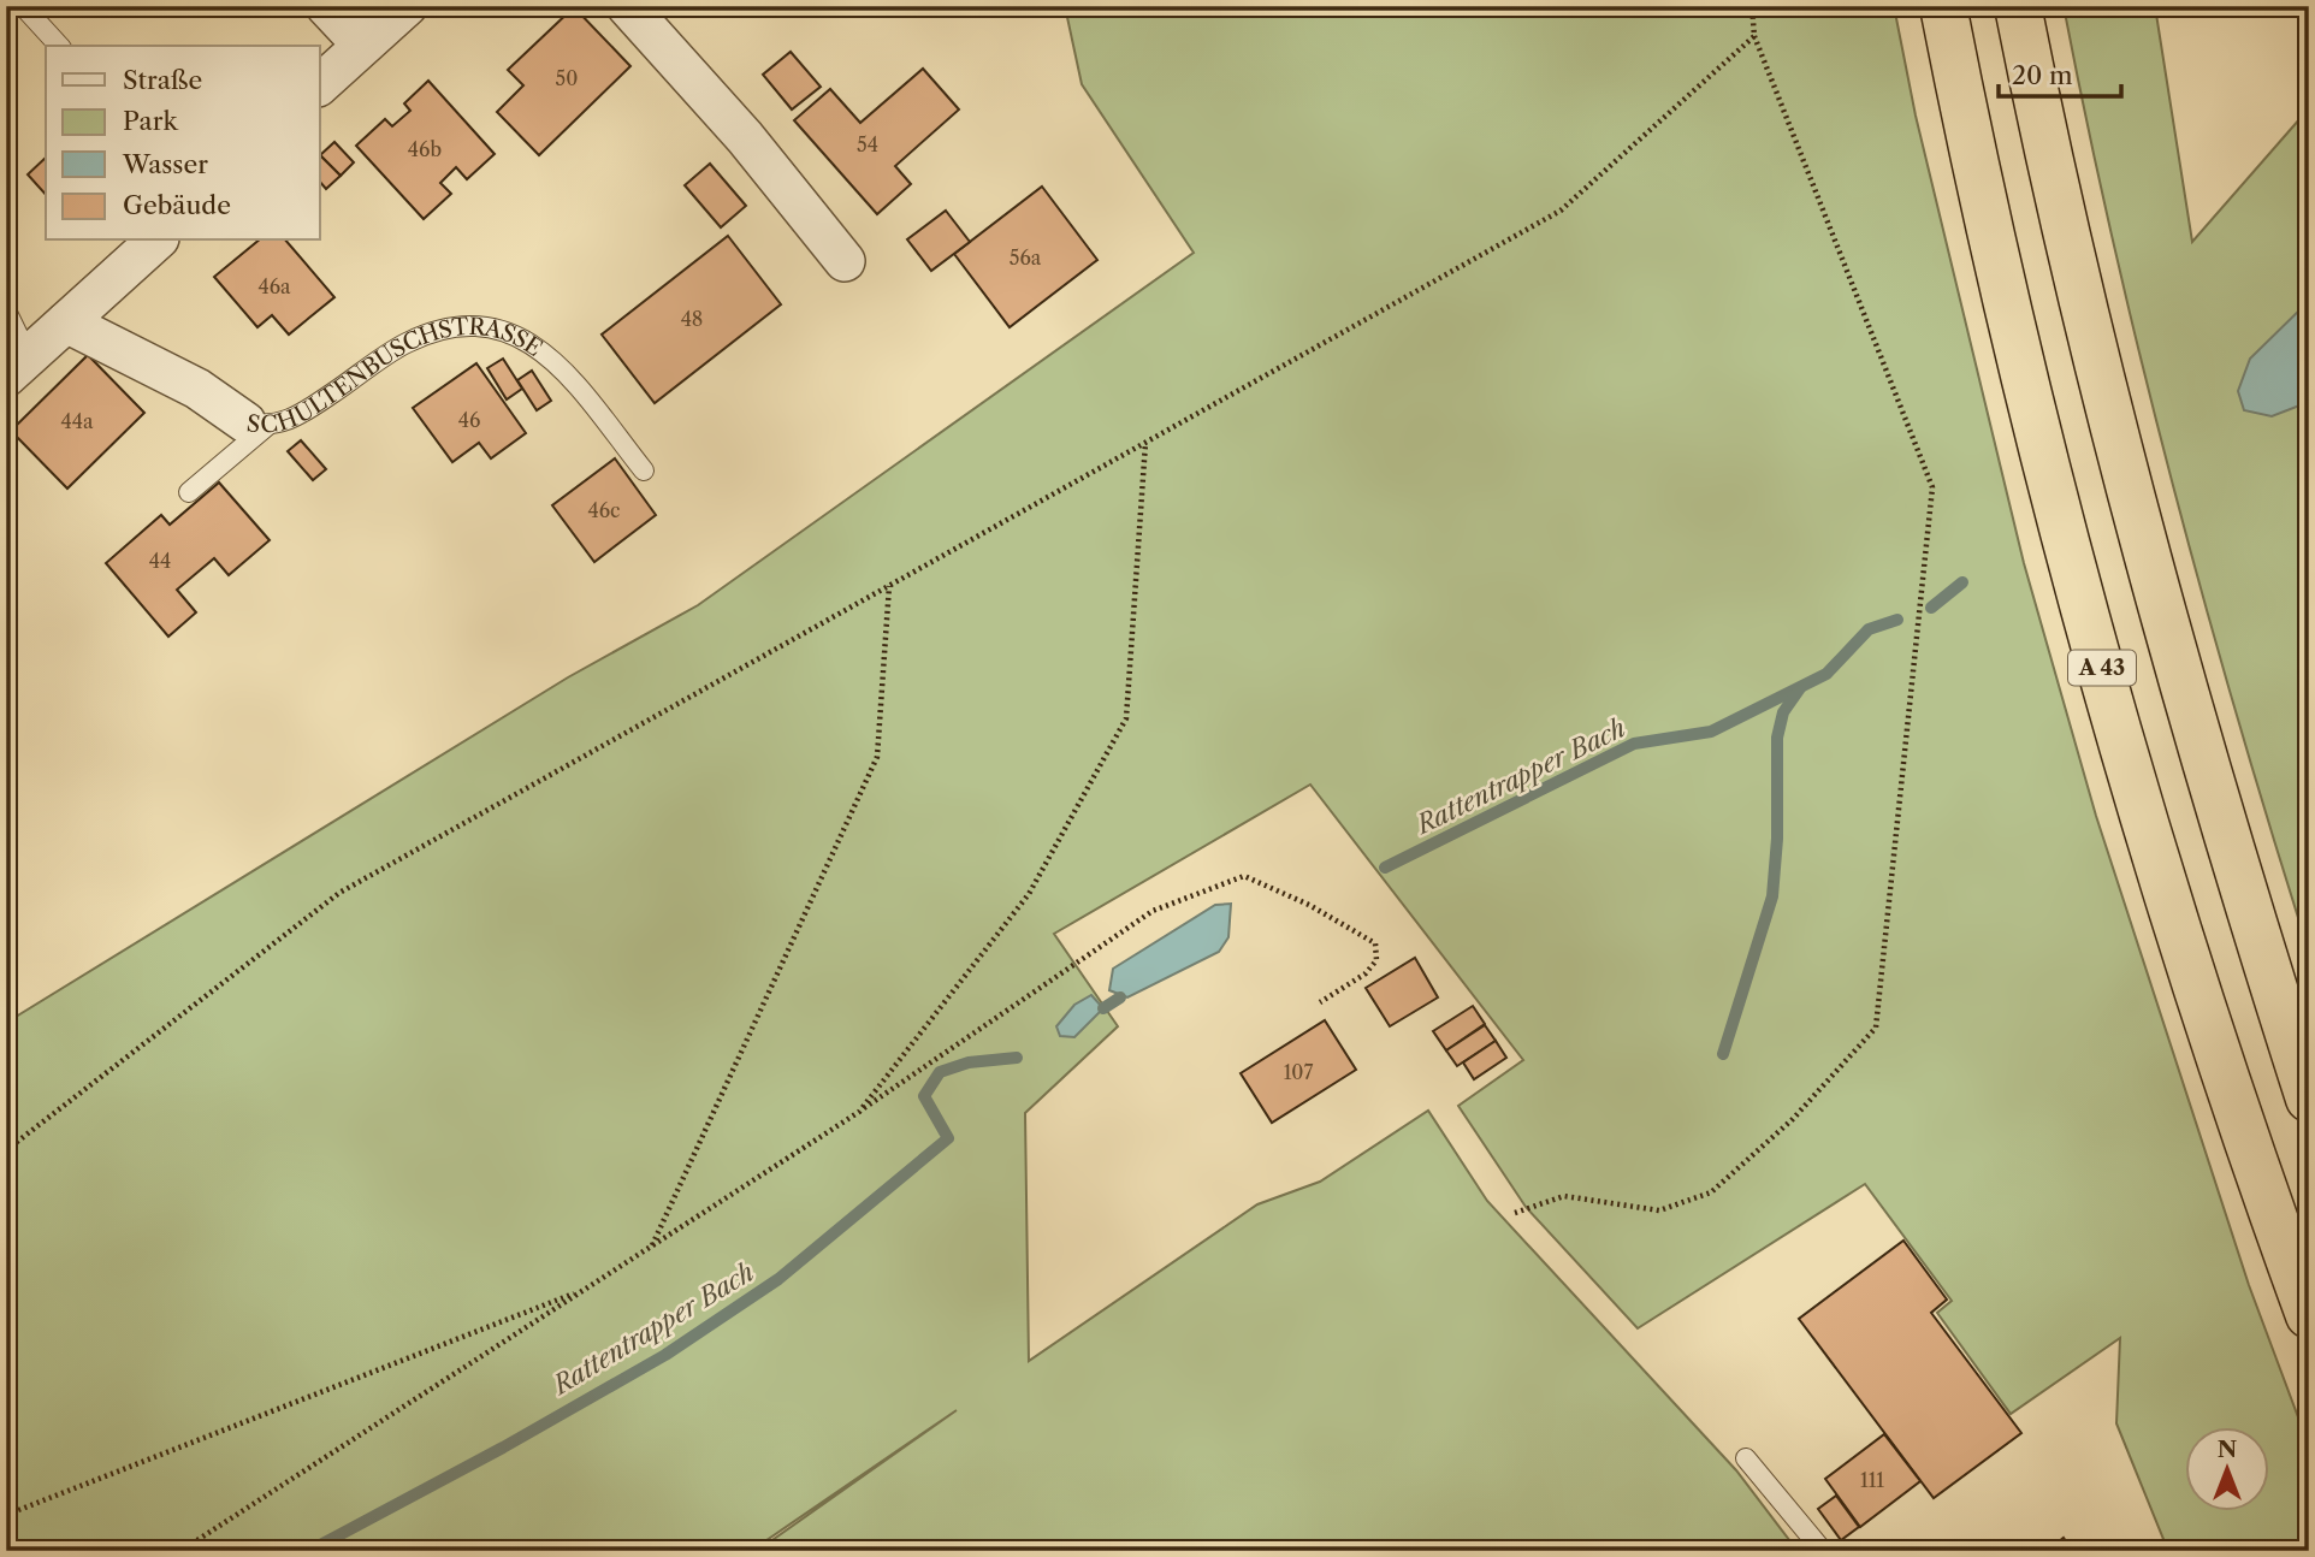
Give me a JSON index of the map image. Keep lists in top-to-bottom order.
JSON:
{
  "streets": {
    "highway": ["A 43"],
    "street": ["SCHULTENBUSCHSTRASSE"]
  },
  "water": ["Rattentrapper Bach"],
  "house_numbers": [
    "50",
    "54",
    "46b",
    "56a",
    "46a",
    "48",
    "46",
    "44a",
    "46c",
    "44",
    "107",
    "111"
  ],
  "legend": [
    "Straße",
    "Park",
    "Wasser",
    "Gebäude"
  ],
  "scale_bar": "20 m",
  "north": "top"
}
